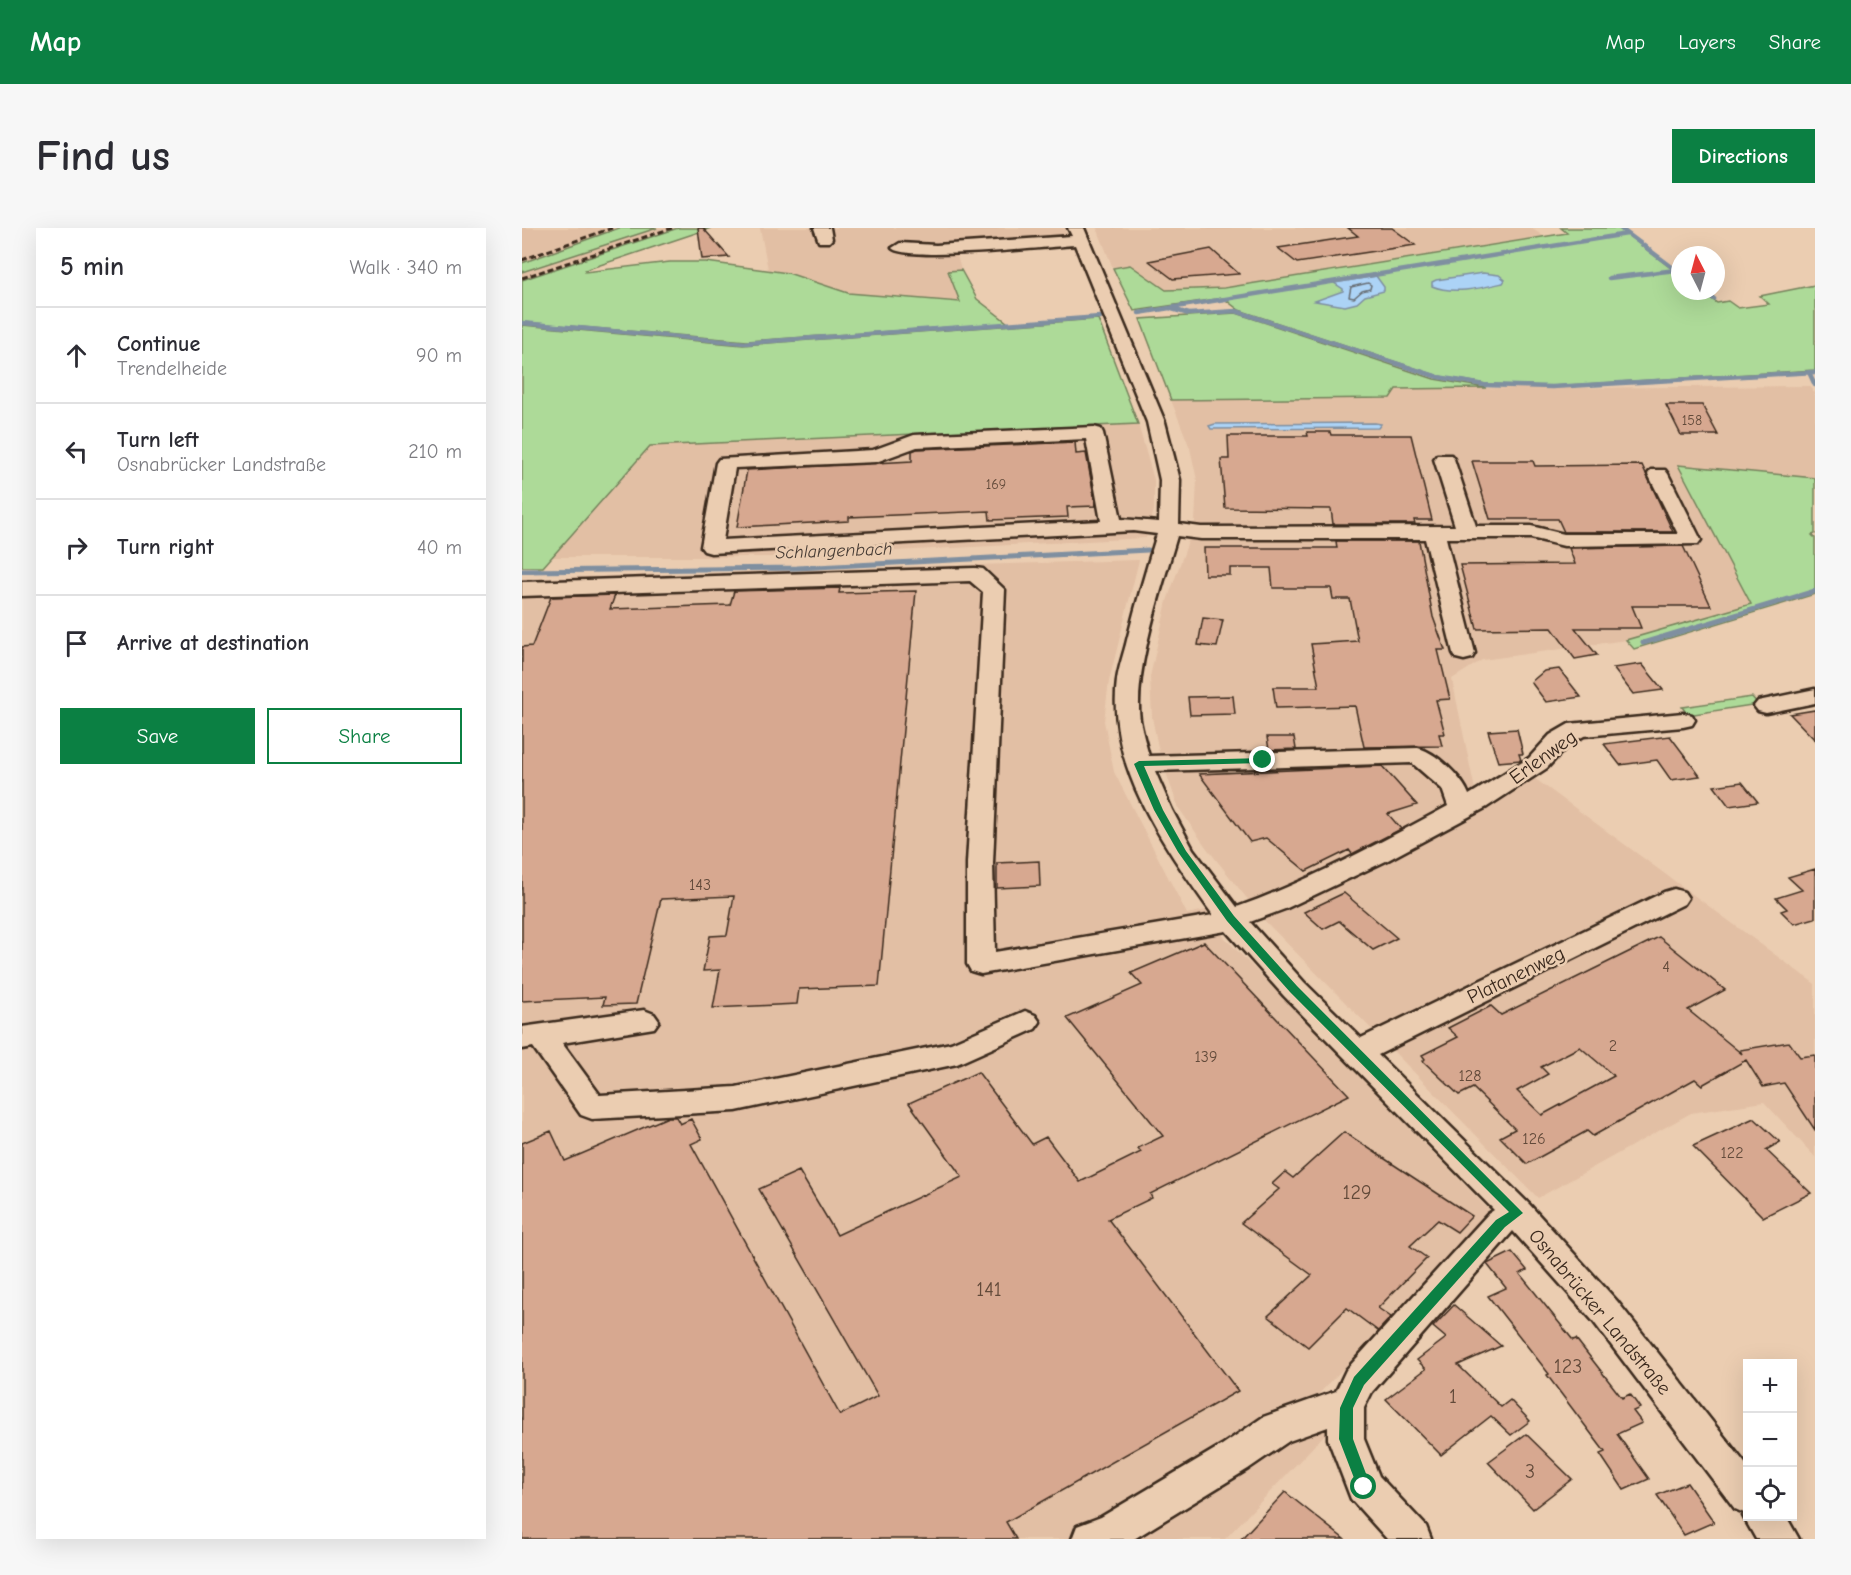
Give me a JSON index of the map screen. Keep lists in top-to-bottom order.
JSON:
{
  "streets": {
    "street": ["Erlenweg", "Platanenweg", "Osnabrücker Landstraße"]
  },
  "crossings": [
    ["Platanenweg", "Osnabrücker Landstraße"]
  ],
  "water": ["Schlangenbach"],
  "house_numbers": [
    "158",
    "169",
    "143",
    "4",
    "2",
    "139",
    "128",
    "126",
    "122",
    "129",
    "141",
    "123",
    "1",
    "3"
  ],
  "north": "top",
  "page": {
    "header": "Map",
    "nav": ["Map", "Layers", "Share"],
    "buttons": [
      "Directions",
      ["Save", "Share"]
    ],
    "title": "Find us",
    "heading": ["5 min", "Walk · 340 m"],
    "list": [
      ["Continue", "Trendelheide", "90 m"],
      ["Turn left", "Osnabrücker Landstraße", "210 m"],
      ["Turn right", "40 m"],
      "Arrive at destination"
    ],
    "map_buttons": ["+", "−"]
  }
}
